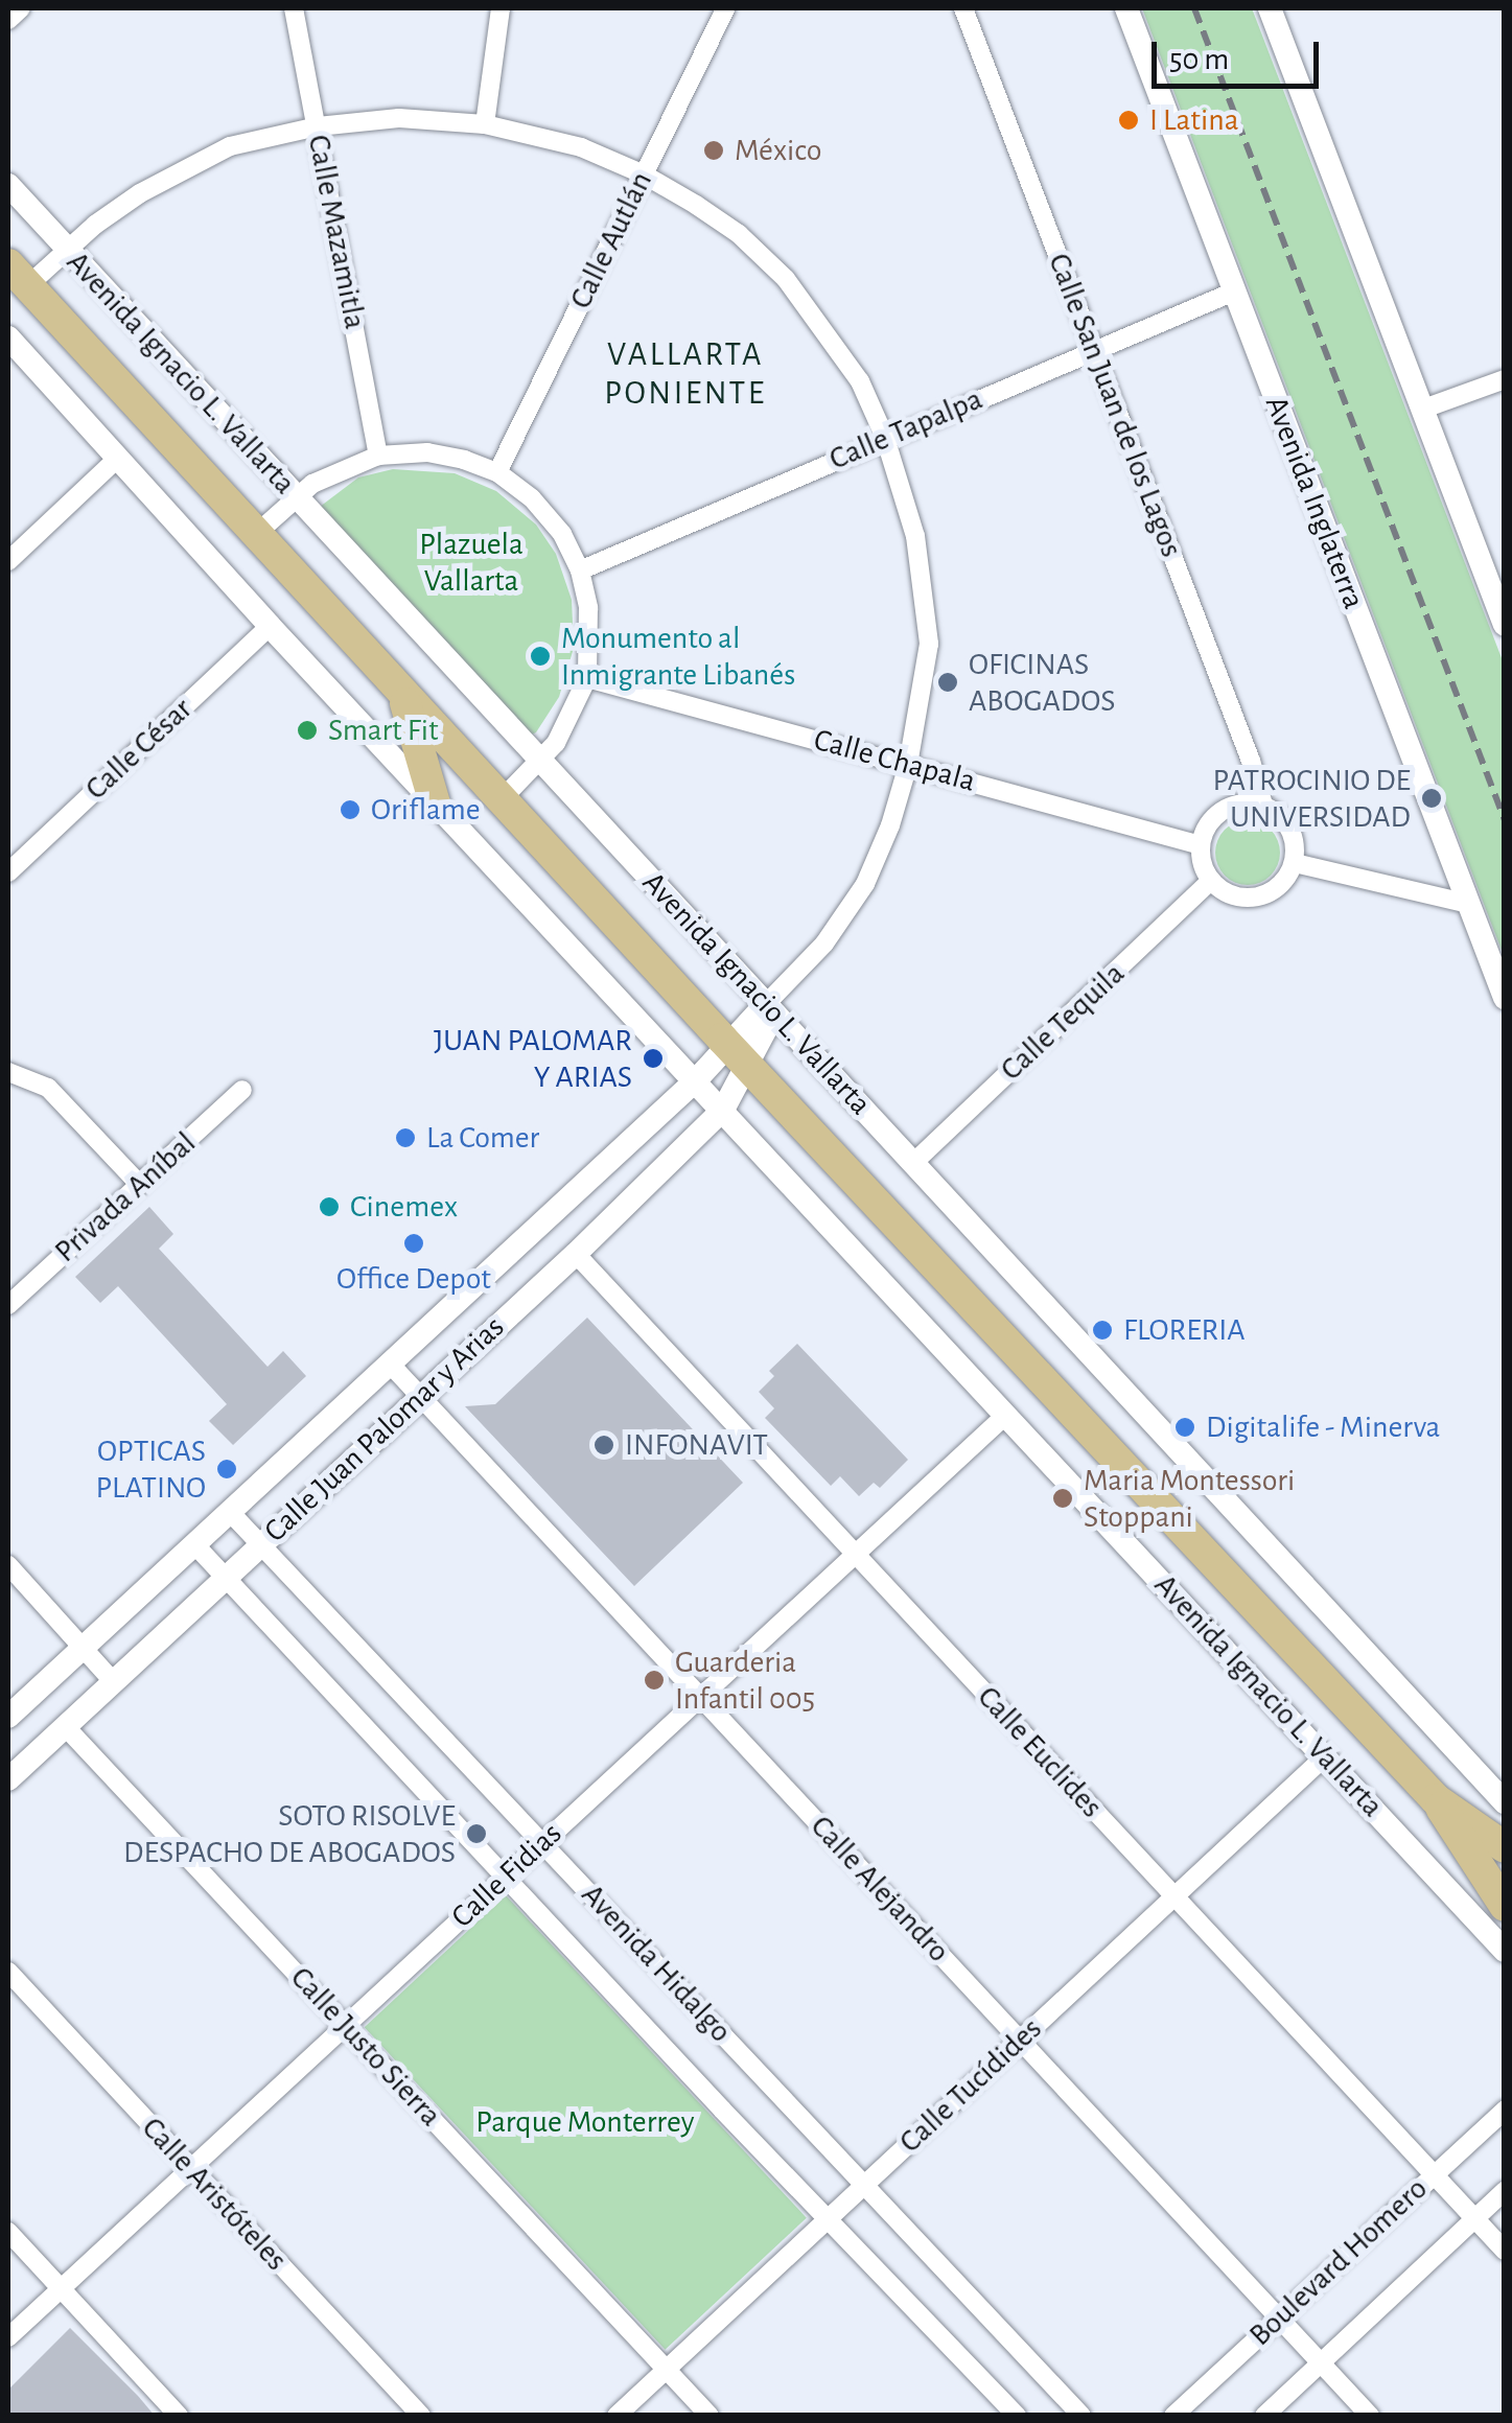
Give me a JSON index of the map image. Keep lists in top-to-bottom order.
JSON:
{
  "streets": {
    "main road": ["Avenida Ignacio L. Vallarta"],
    "street": [
      "Calle Mazamitla",
      "Calle Autlán",
      "Calle San Juan de los Lagos",
      "Calle Tapalpa",
      "Avenida Inglaterra",
      "Calle César",
      "Calle Chapala",
      "Calle Tequila",
      "Privada Aníbal",
      "Calle Juan Palomar y Arias",
      "Calle Euclides",
      "Calle Fidias",
      "Calle Alejandro",
      "Avenida Hidalgo",
      "Calle Justo Sierra",
      "Calle Tucídides",
      "Calle Aristóteles",
      "Boulevard Homero"
    ]
  },
  "crossings": [
    ["Avenida Ignacio L. Vallarta", "Calle César"],
    ["Avenida Ignacio L. Vallarta", "Calle Tequila"],
    ["Avenida Ignacio L. Vallarta", "Calle Juan Palomar y Arias"],
    ["Avenida Ignacio L. Vallarta", "Calle Fidias"],
    ["Avenida Ignacio L. Vallarta", "Calle Tucídides"],
    ["Calle San Juan de los Lagos", "Calle Tapalpa"],
    ["Calle San Juan de los Lagos", "Calle Chapala"],
    ["Calle San Juan de los Lagos", "Calle Tequila"],
    ["Calle Tapalpa", "Avenida Inglaterra"],
    ["Calle Chapala", "Calle Tequila"],
    ["Calle Juan Palomar y Arias", "Calle Euclides"],
    ["Calle Juan Palomar y Arias", "Calle Alejandro"],
    ["Calle Juan Palomar y Arias", "Avenida Hidalgo"],
    ["Calle Juan Palomar y Arias", "Calle Justo Sierra"],
    ["Calle Euclides", "Calle Fidias"],
    ["Calle Euclides", "Calle Tucídides"],
    ["Calle Euclides", "Boulevard Homero"],
    ["Calle Fidias", "Calle Alejandro"],
    ["Calle Fidias", "Avenida Hidalgo"],
    ["Calle Fidias", "Calle Justo Sierra"],
    ["Calle Fidias", "Calle Aristóteles"],
    ["Calle Alejandro", "Calle Tucídides"],
    ["Calle Alejandro", "Boulevard Homero"],
    ["Avenida Hidalgo", "Calle Tucídides"],
    ["Calle Justo Sierra", "Calle Tucídides"]
  ],
  "districts": ["VALLARTA PONIENTE"],
  "parks": ["Plazuela Vallarta", "Parque Monterrey"],
  "places": [
    "I Latina",
    "México",
    "Monumento al Inmigrante Libanés",
    "OFICINAS ABOGADOS",
    "Smart Fit",
    "PATROCINIO DE UNIVERSIDAD",
    "Oriflame",
    "JUAN PALOMAR Y ARIAS",
    "La Comer",
    "Cinemex",
    "Office Depot",
    "FLORERIA",
    "Digitalife - Minerva",
    "INFONAVIT",
    "OPTICAS PLATINO",
    "Maria Montessori Stoppani",
    "Guarderia Infantil 005",
    "SOTO RISOLVE DESPACHO DE ABOGADOS"
  ],
  "scale_bar": "50 m"
}
